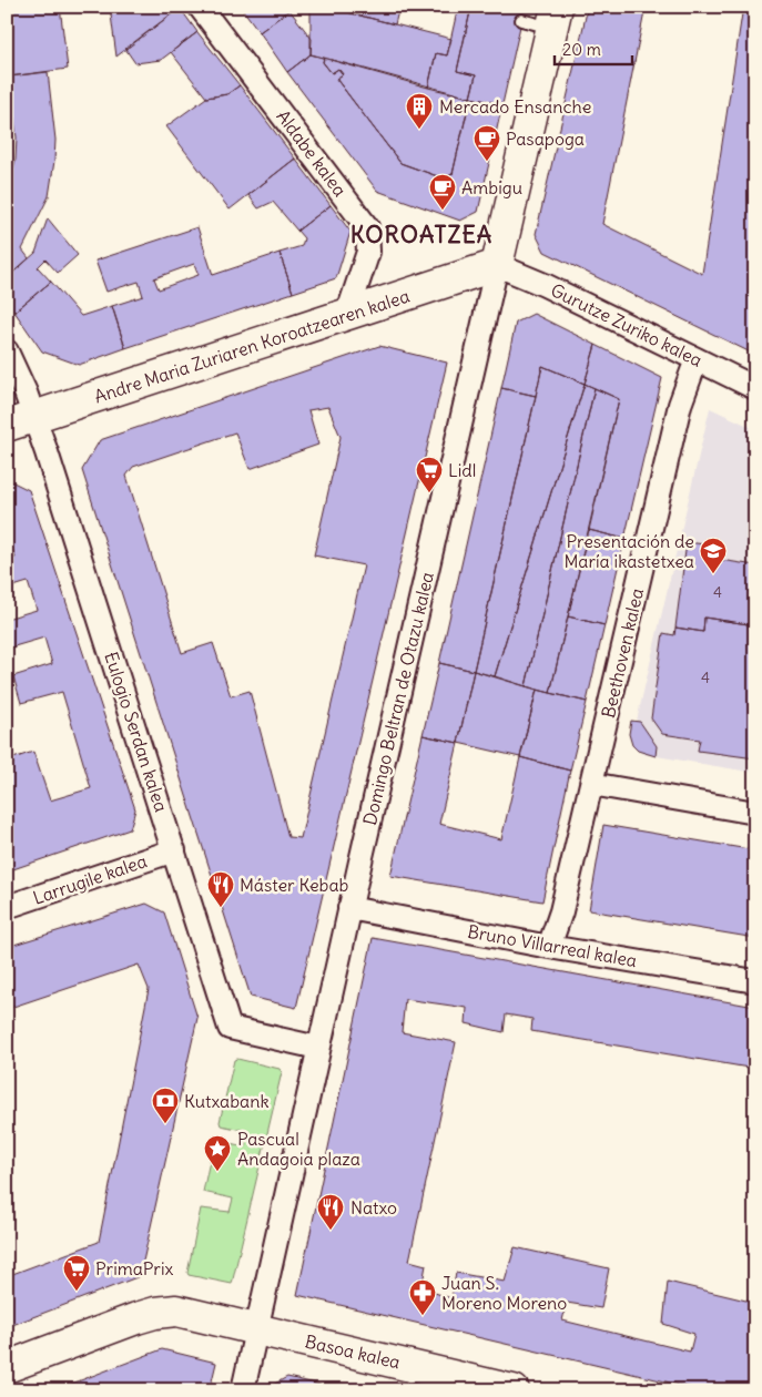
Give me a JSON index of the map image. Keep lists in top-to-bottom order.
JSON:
{
  "streets": {
    "main road": ["Andre Maria Zuriaren Koroatzearen kalea", "Domingo Beltran de Otazu kalea", "Basoa kalea"],
    "street": [
      "Aldabe kalea",
      "Gurutze Zuriko kalea",
      "Beethoven kalea",
      "Eulogio Serdan kalea",
      "Larrugile kalea",
      "Bruno Villarreal kalea"
    ]
  },
  "crossings": [
    ["Aldabe kalea", "Andre Maria Zuriaren Koroatzearen kalea"],
    ["Gurutze Zuriko kalea", "Andre Maria Zuriaren Koroatzearen kalea"],
    ["Gurutze Zuriko kalea", "Beethoven kalea"],
    ["Gurutze Zuriko kalea", "Domingo Beltran de Otazu kalea"],
    ["Andre Maria Zuriaren Koroatzearen kalea", "Domingo Beltran de Otazu kalea"],
    ["Andre Maria Zuriaren Koroatzearen kalea", "Eulogio Serdan kalea"],
    ["Beethoven kalea", "Bruno Villarreal kalea"],
    ["Domingo Beltran de Otazu kalea", "Eulogio Serdan kalea"],
    ["Domingo Beltran de Otazu kalea", "Bruno Villarreal kalea"],
    ["Domingo Beltran de Otazu kalea", "Basoa kalea"],
    ["Eulogio Serdan kalea", "Larrugile kalea"]
  ],
  "districts": ["KOROATZEA"],
  "places": {
    "building": ["Mercado Ensanche"],
    "cafe": ["Pasapoga", "Ambigu"],
    "supermarket": ["Lidl", "PrimaPrix"],
    "school or university": ["Presentación de María ikastetxea"],
    "restaurant": ["Máster Kebab", "Natxo"],
    "bank": ["Kutxabank"],
    "place": ["Pascual Andagoia plaza"],
    "pharmacy": ["Juan S. Moreno Moreno"]
  },
  "house_numbers": ["4", "4"],
  "scale_bar": "20 m"
}
